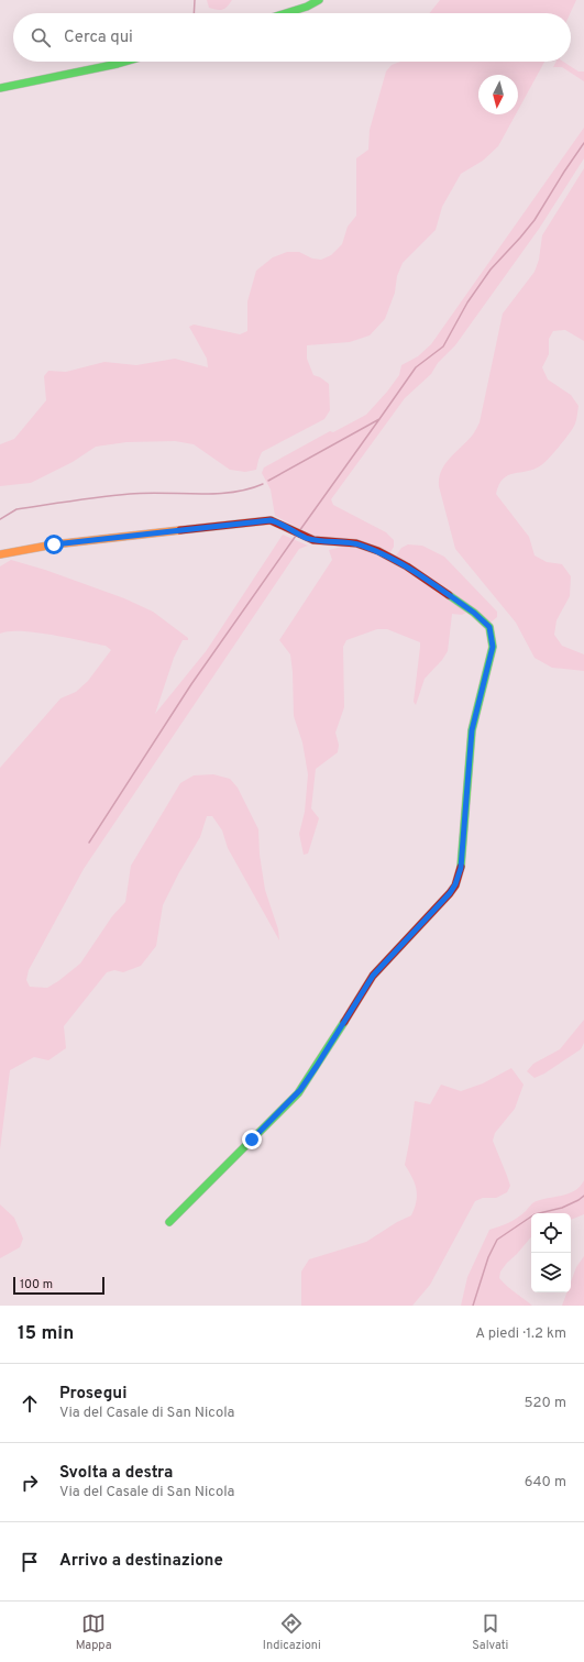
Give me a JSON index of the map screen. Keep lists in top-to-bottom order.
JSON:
{
  "scale_bar": "100 m",
  "north": "bottom",
  "page": {
    "search": "Cerca qui",
    "scale": "100 m",
    "heading": ["15 min", "A piedi · 1.2 km"],
    "list": [
      ["Prosegui", "Via del Casale di San Nicola", "520 m"],
      ["Svolta a destra", "Via del Casale di San Nicola", "640 m"],
      "Arrivo a destinazione"
    ],
    "nav": ["Mappa", "Indicazioni", "Salvati"]
  }
}
